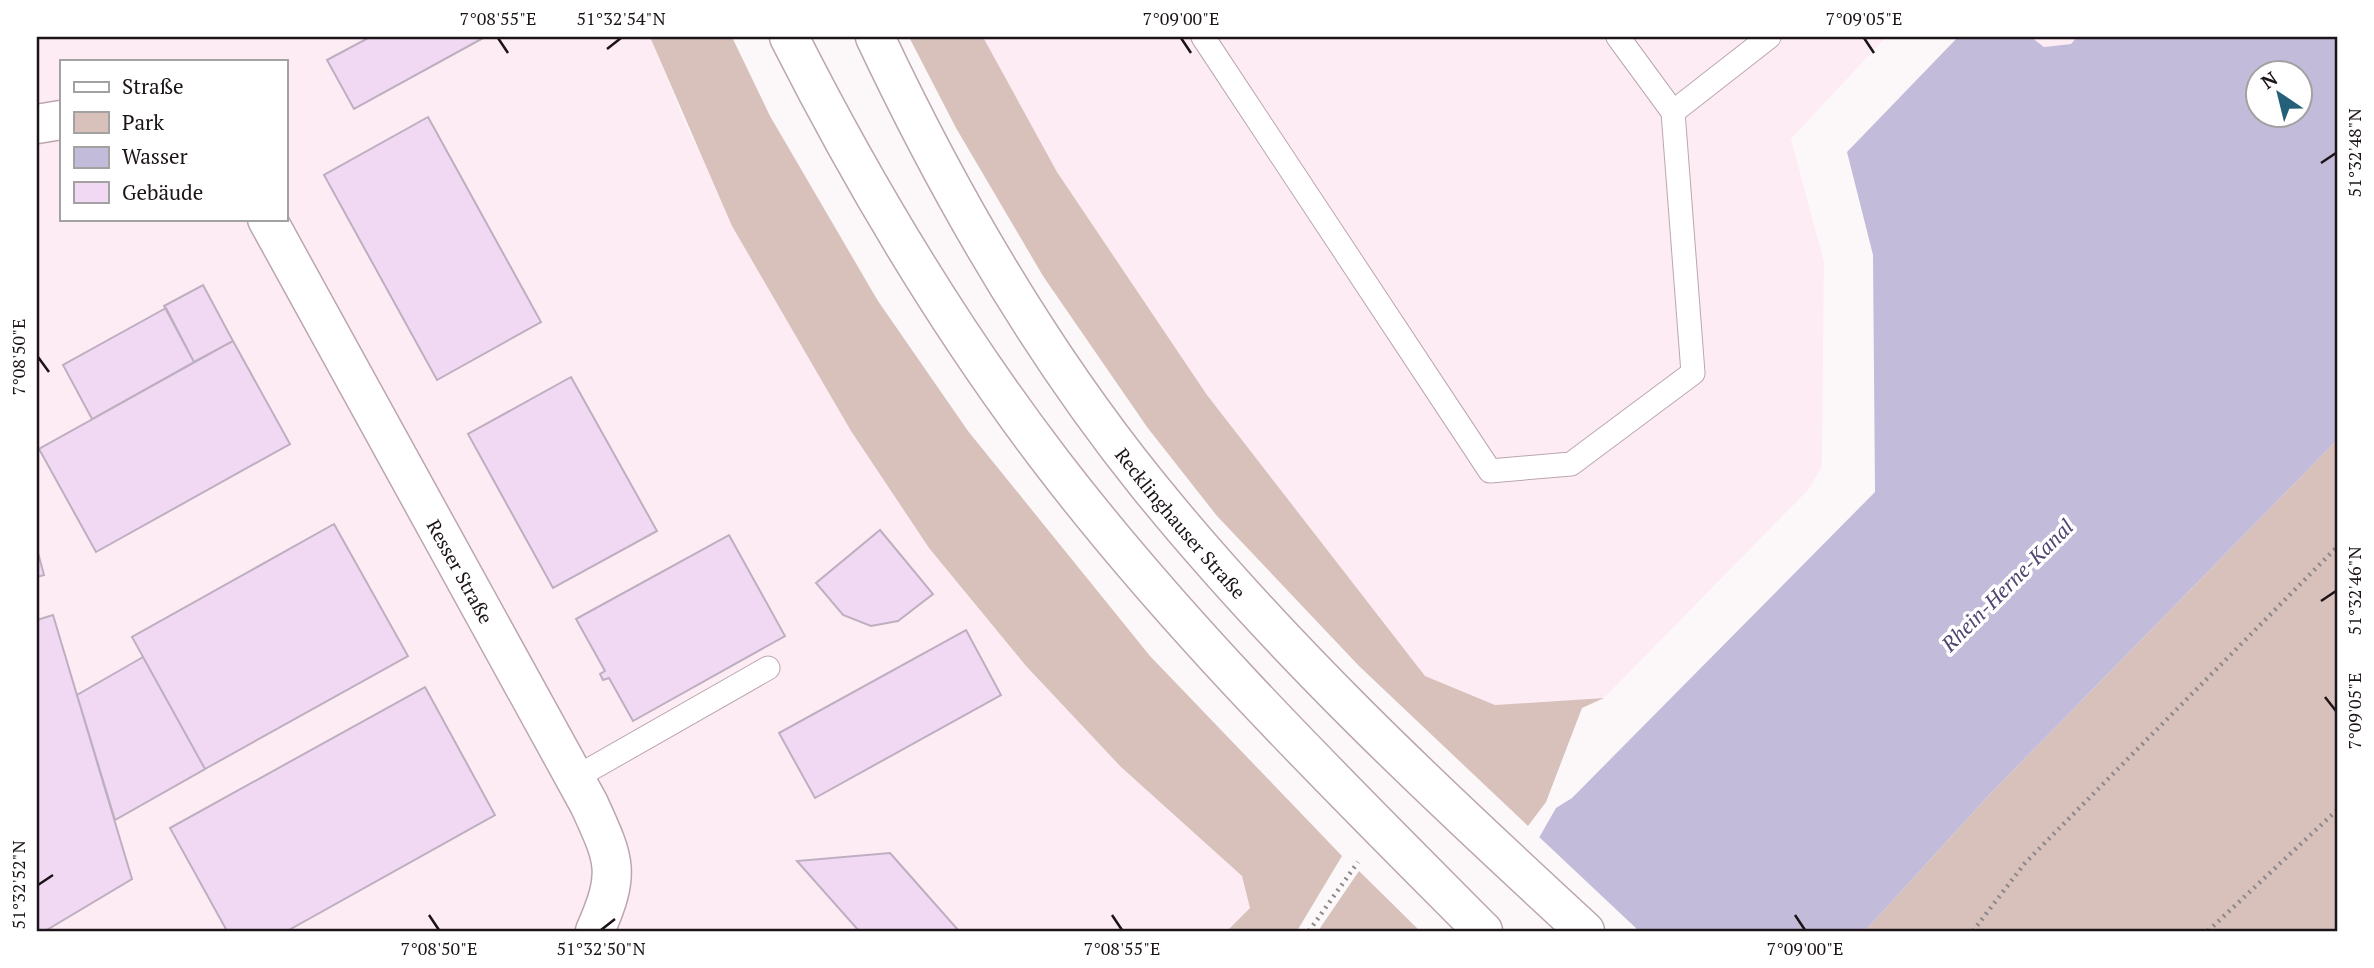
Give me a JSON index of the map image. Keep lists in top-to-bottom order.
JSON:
{
  "streets": {
    "main road": ["Recklinghauser Straße", "Resser Straße"]
  },
  "water": ["Rhein-Herne-Kanal"],
  "legend": [
    "Straße",
    "Park",
    "Wasser",
    "Gebäude"
  ],
  "north": "top left",
  "coordinates": [
    "7°08'55\"E",
    "51°32'54\"N",
    "7°09'00\"E",
    "7°09'05\"E",
    "51°32'48\"N",
    "7°08'50\"E",
    "51°32'46\"N",
    "51°32'52\"N",
    "51°32'50\"N"
  ]
}
